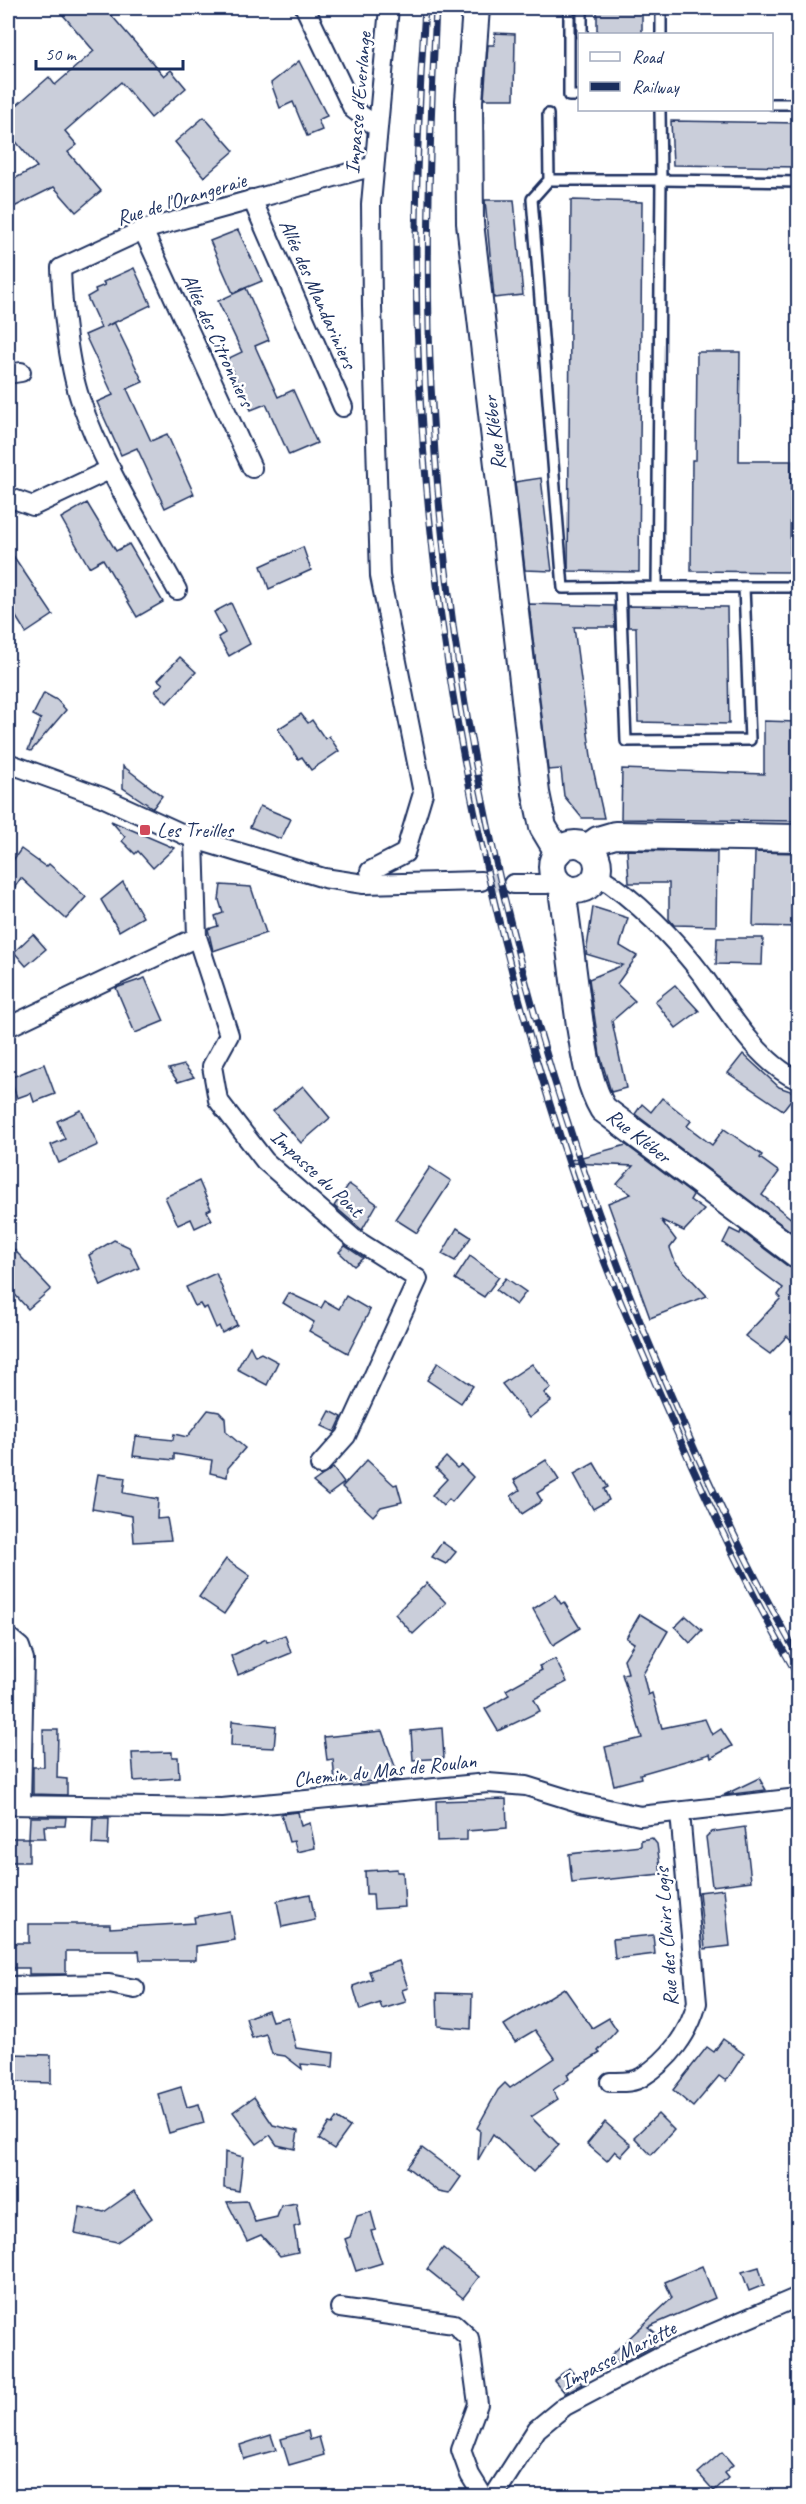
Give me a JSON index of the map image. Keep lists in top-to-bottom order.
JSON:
{
  "streets": {
    "street": [
      "Impasse d'Everlange",
      "Rue de l'Orangeraie",
      "Allée des Mandariniers",
      "Allée des Citronniers",
      "Rue Kléber",
      "Impasse du Pont",
      "Chemin du Mas de Roulan",
      "Rue des Clairs Logis",
      "Impasse Mariette"
    ]
  },
  "crossings": [
    ["Impasse d'Everlange", "Rue de l'Orangeraie"],
    ["Rue de l'Orangeraie", "Allée des Mandariniers"],
    ["Rue de l'Orangeraie", "Allée des Citronniers"],
    ["Chemin du Mas de Roulan", "Rue des Clairs Logis"]
  ],
  "places": {
    "transit": ["Les Treilles"]
  },
  "legend": ["Road", "Railway"],
  "scale_bar": "50 m"
}
